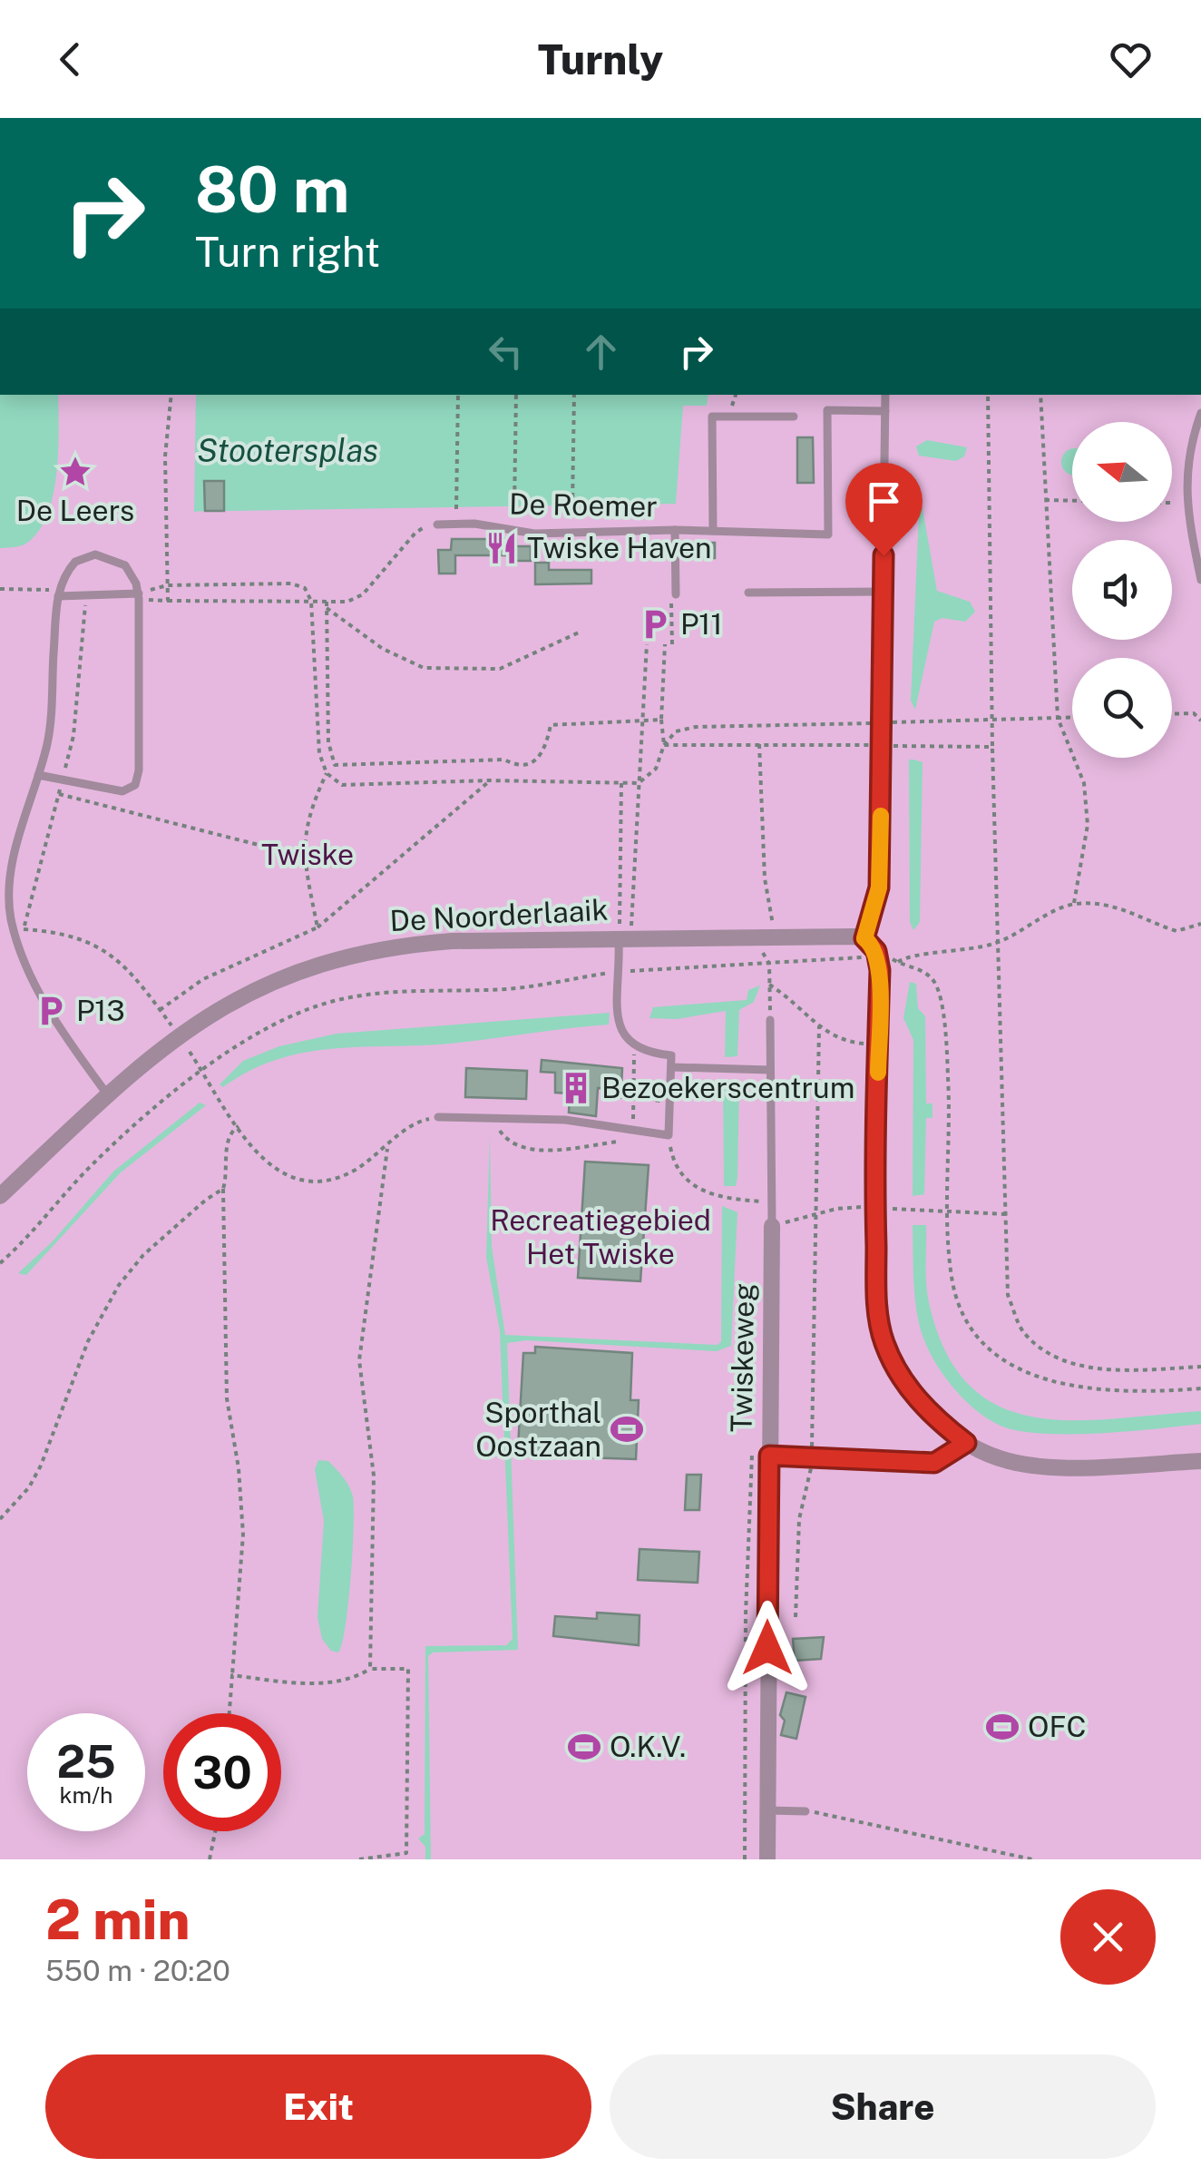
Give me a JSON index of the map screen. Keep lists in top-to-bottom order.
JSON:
{
  "streets": {
    "street": ["De Noorderlaaik", "Twiskeweg"],
    "lane": ["De Roemer"]
  },
  "water": ["Stootersplas"],
  "parks": ["Twiske", "Recreatiegebied Het Twiske"],
  "places": {
    "place": ["De Leers"],
    "restaurant": ["Twiske Haven"],
    "parking": ["P11", "P13"],
    "building": ["Bezoekerscentrum"],
    "sports": ["Sporthal Oostzaan", "OFC", "O.K.V."]
  },
  "north": "left",
  "page": {
    "header": "Turnly",
    "turn": ["80 m", "Turn right"],
    "speed": "25 km/h",
    "limit": "30",
    "heading": ["2 min", "550 m · 20:20"],
    "buttons": ["Exit", "Share"]
  }
}
